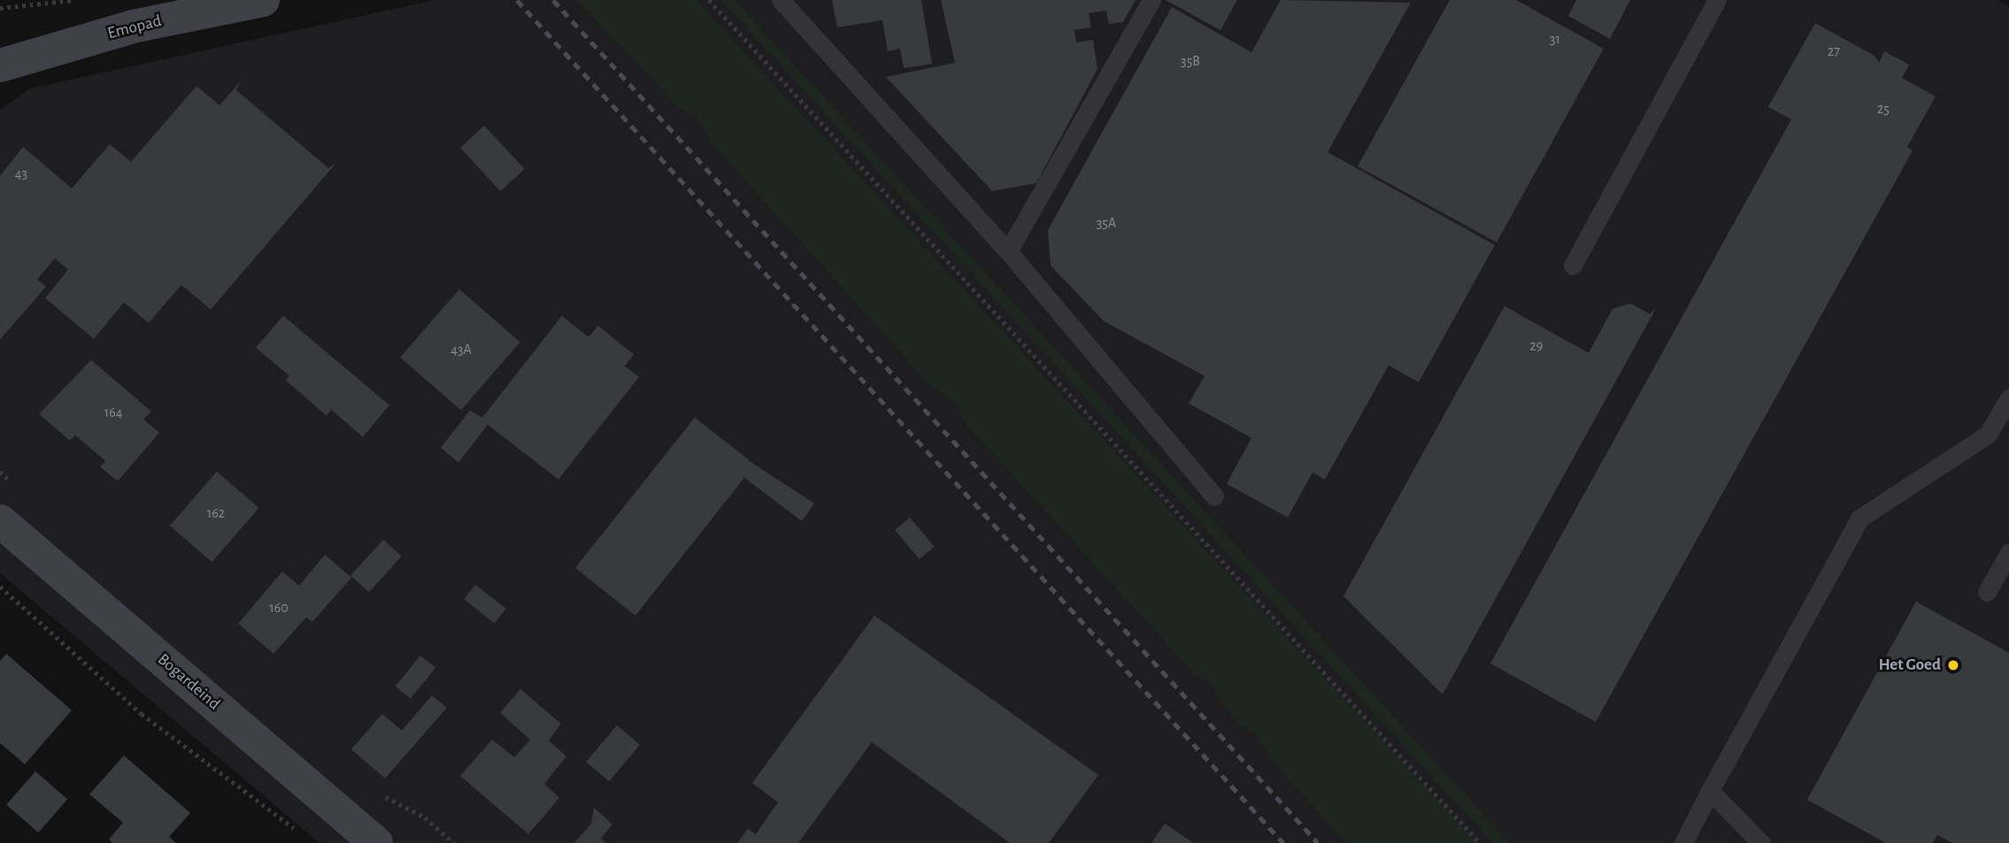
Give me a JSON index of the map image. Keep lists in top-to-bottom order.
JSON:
{
  "streets": {
    "street": ["Emopad", "Bogardeind"]
  },
  "places": ["Het Goed"],
  "house_numbers": [
    "31",
    "27",
    "35B",
    "25",
    "43",
    "35A",
    "29",
    "43A",
    "164",
    "162",
    "160"
  ]
}
